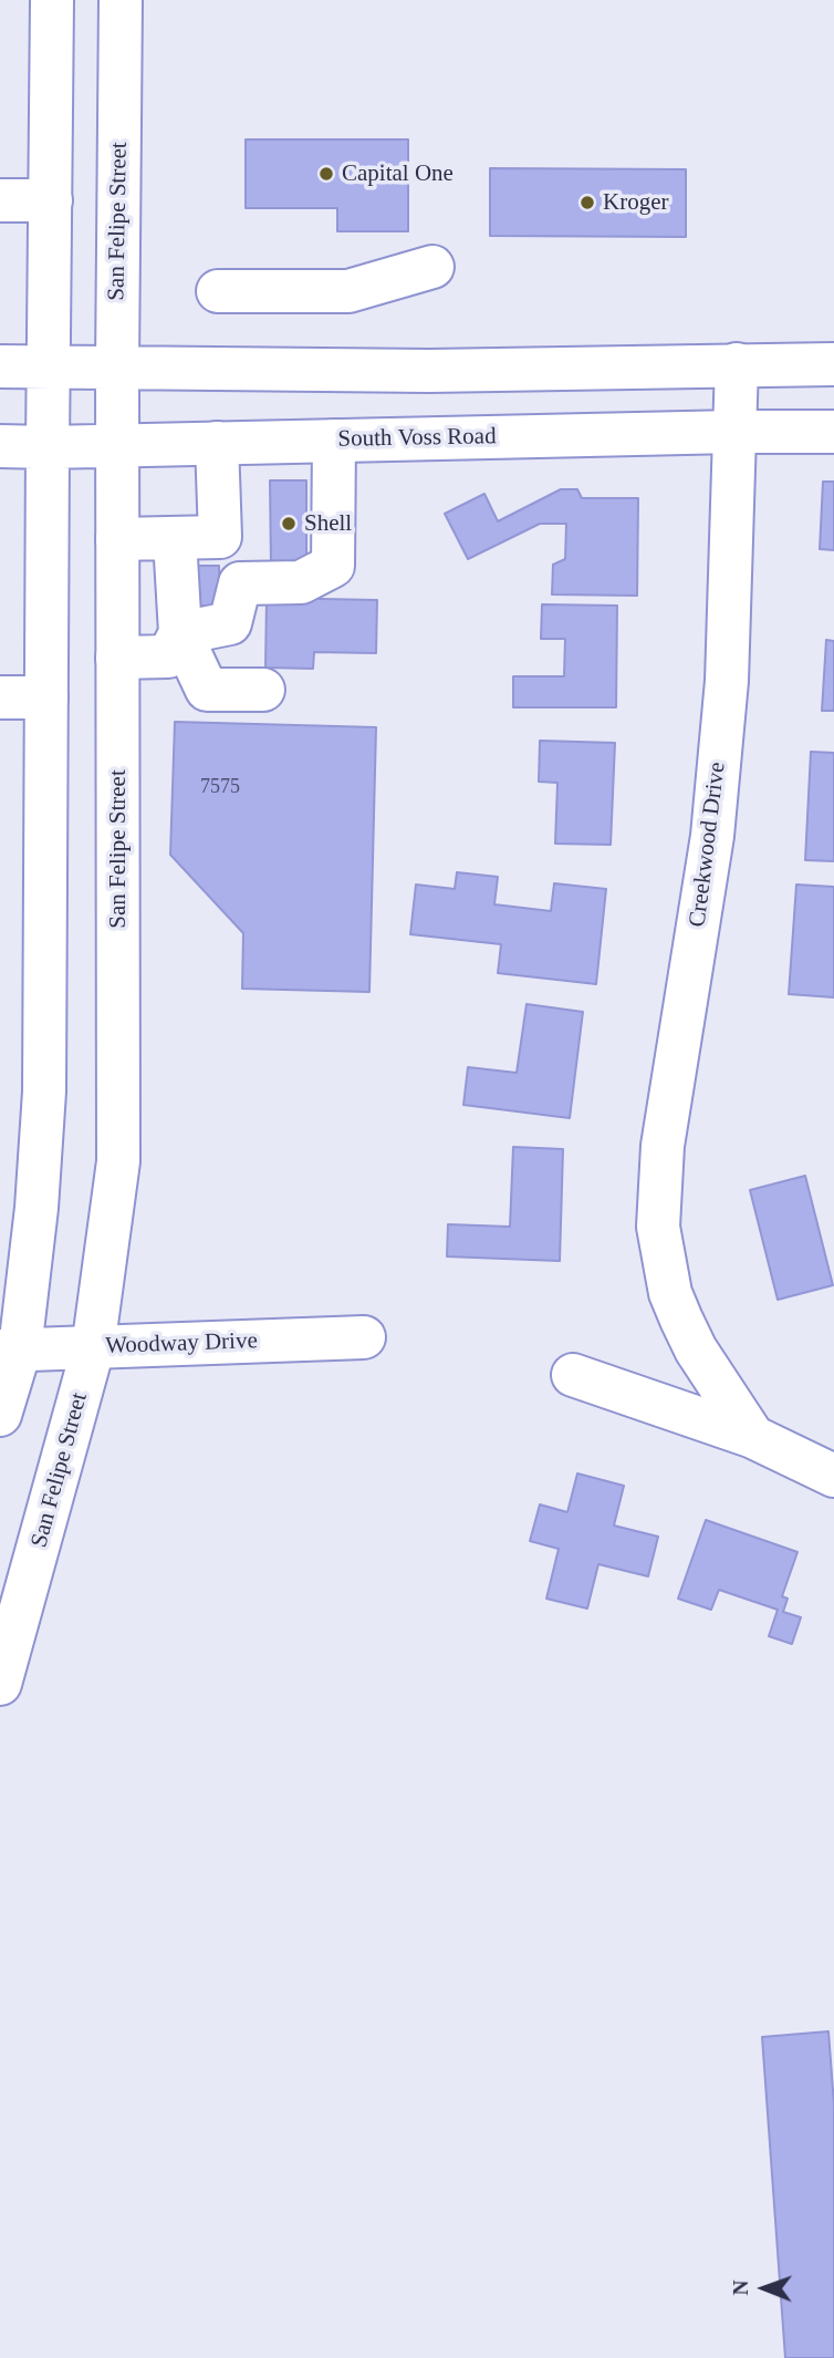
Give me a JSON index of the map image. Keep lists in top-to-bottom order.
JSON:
{
  "streets": {
    "main road": [
      "San Felipe Street",
      "South Voss Road",
      "Creekwood Drive",
      "Woodway Drive"
    ]
  },
  "crossings": [
    ["San Felipe Street", "South Voss Road"],
    ["San Felipe Street", "Woodway Drive"],
    ["South Voss Road", "Creekwood Drive"]
  ],
  "places": ["Capital One", "Kroger", "Shell"],
  "house_numbers": ["7575"],
  "north": "left"
}
